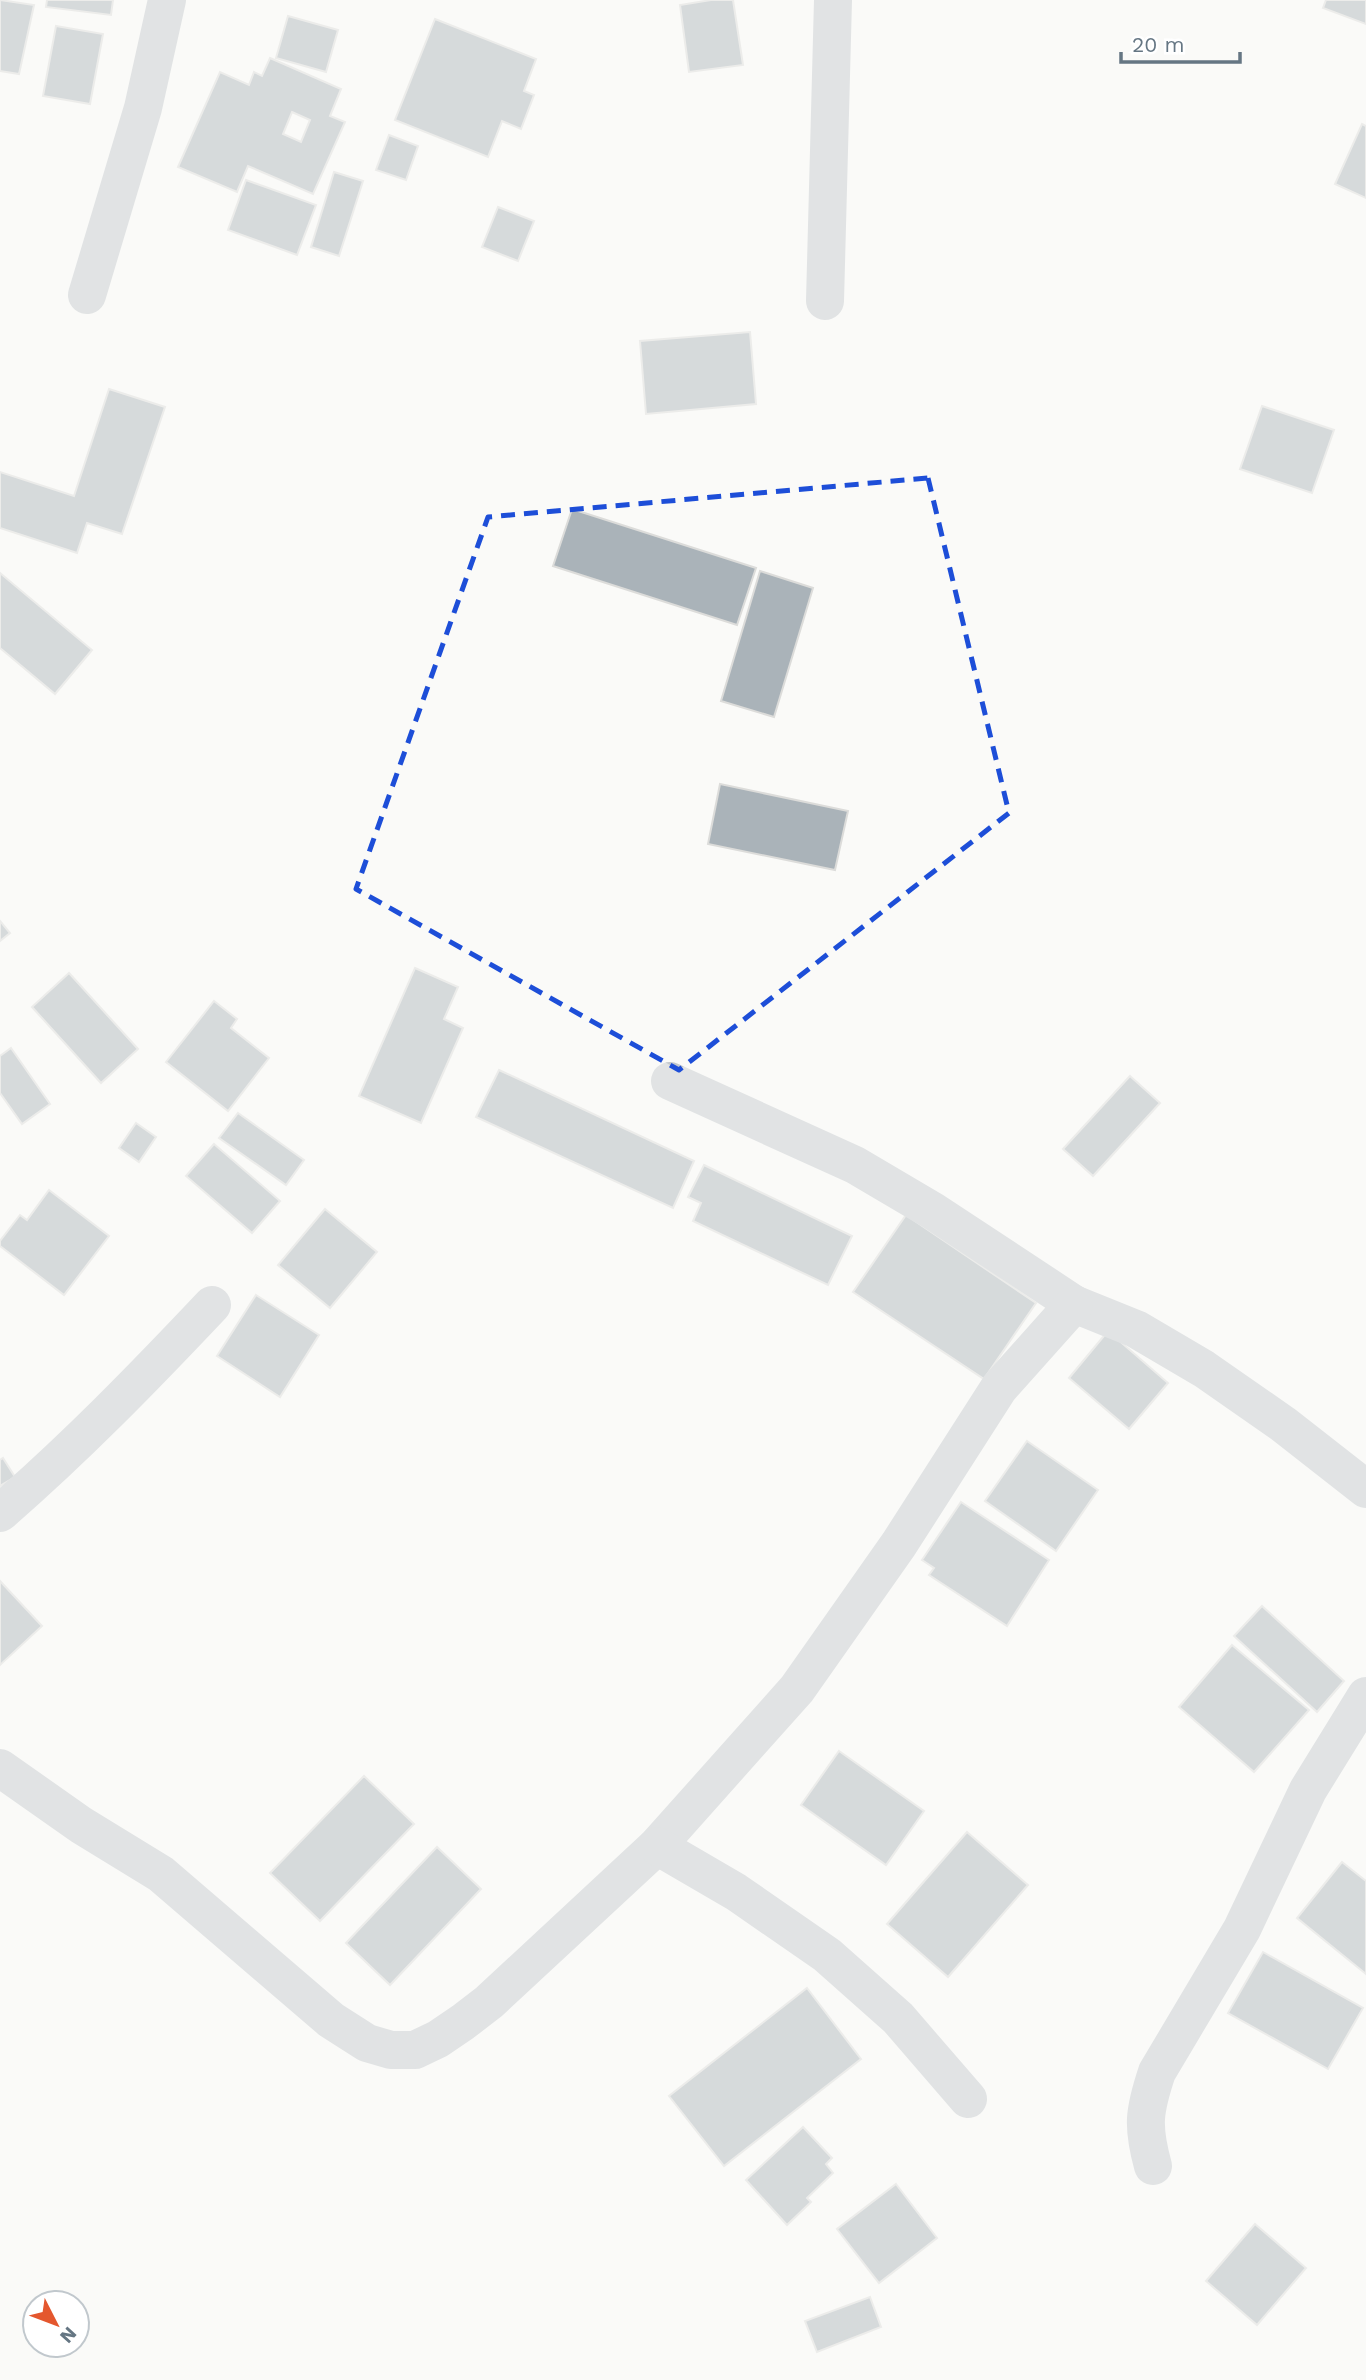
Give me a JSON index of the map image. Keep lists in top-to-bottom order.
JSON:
{
  "scale_bar": "20 m",
  "north": "bottom right"
}
